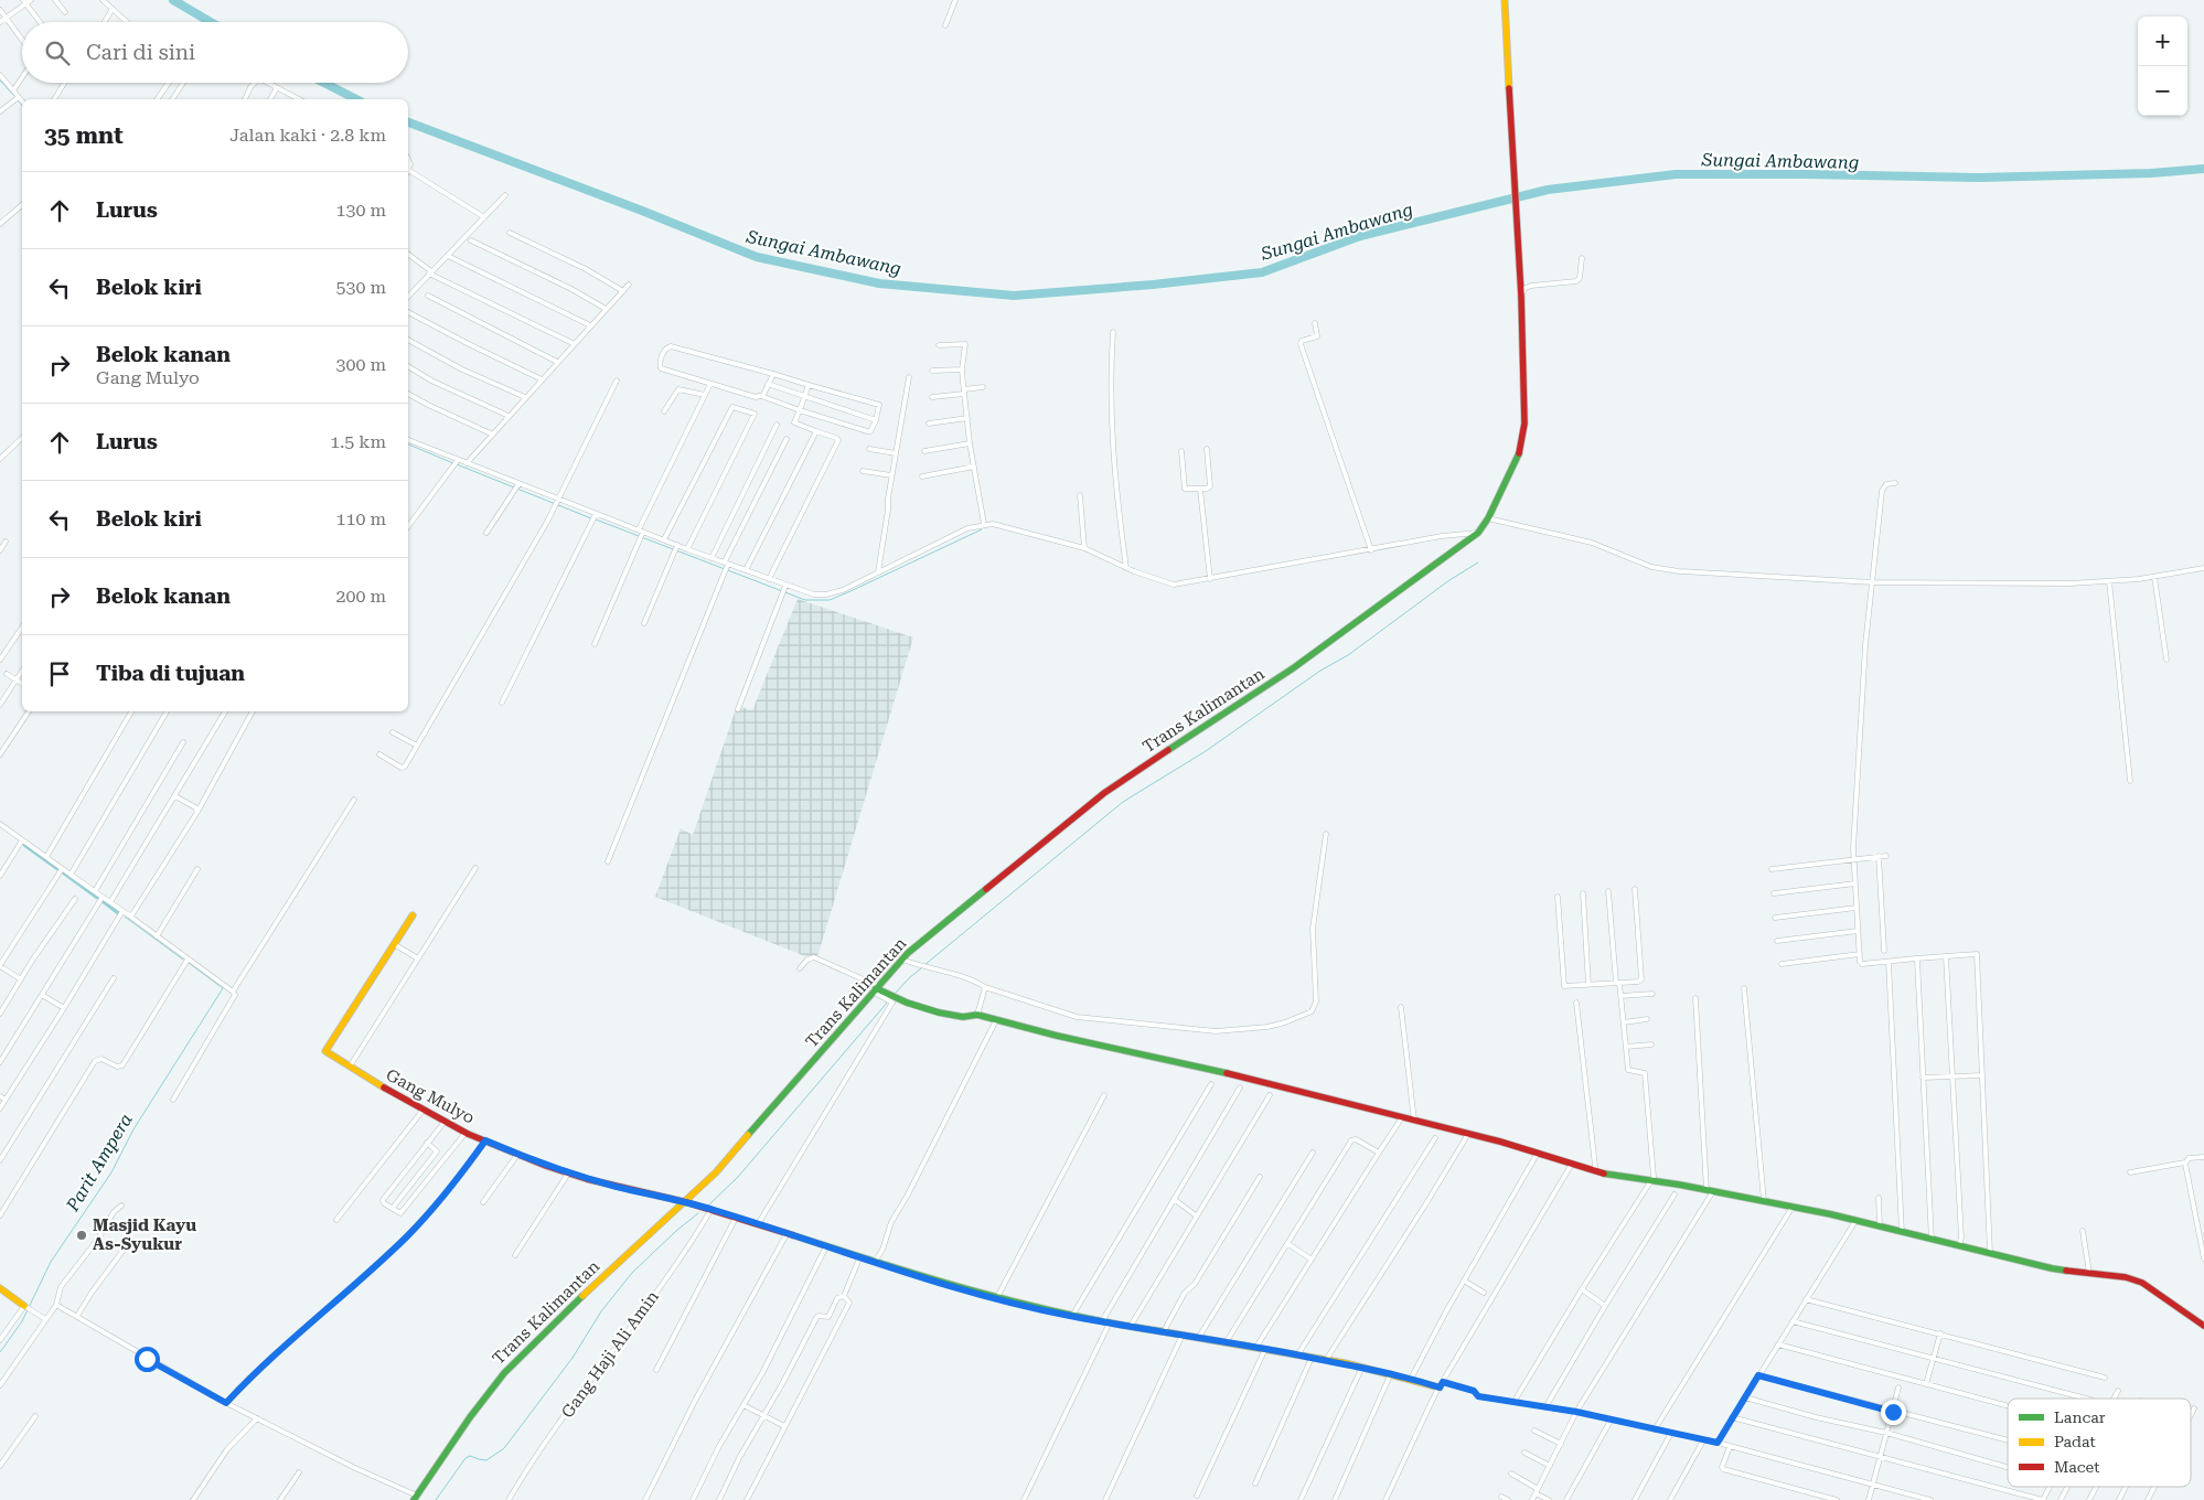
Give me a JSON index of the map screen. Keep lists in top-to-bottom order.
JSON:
{
  "streets": {
    "main road": ["Trans Kalimantan", "Gang Mulyo"],
    "street": ["Gang Haji Ali Amin"]
  },
  "crossings": [
    ["Trans Kalimantan", "Gang Mulyo"],
    ["Gang Mulyo", "Gang Haji Ali Amin"]
  ],
  "water": ["Sungai Ambawang", "Parit Ampera"],
  "places": ["Masjid Kayu As-Syukur"],
  "legend": ["Lancar", "Padat", "Macet"],
  "page": {
    "map_buttons": ["+", "−"],
    "search": "Cari di sini",
    "heading": ["35 mnt", "Jalan kaki · 2.8 km"],
    "list": [
      ["Lurus", "130 m"],
      ["Belok kiri", "530 m"],
      ["Belok kanan", "Gang Mulyo", "300 m"],
      ["Lurus", "1.5 km"],
      ["Belok kiri", "110 m"],
      ["Belok kanan", "200 m"],
      "Tiba di tujuan"
    ]
  }
}
